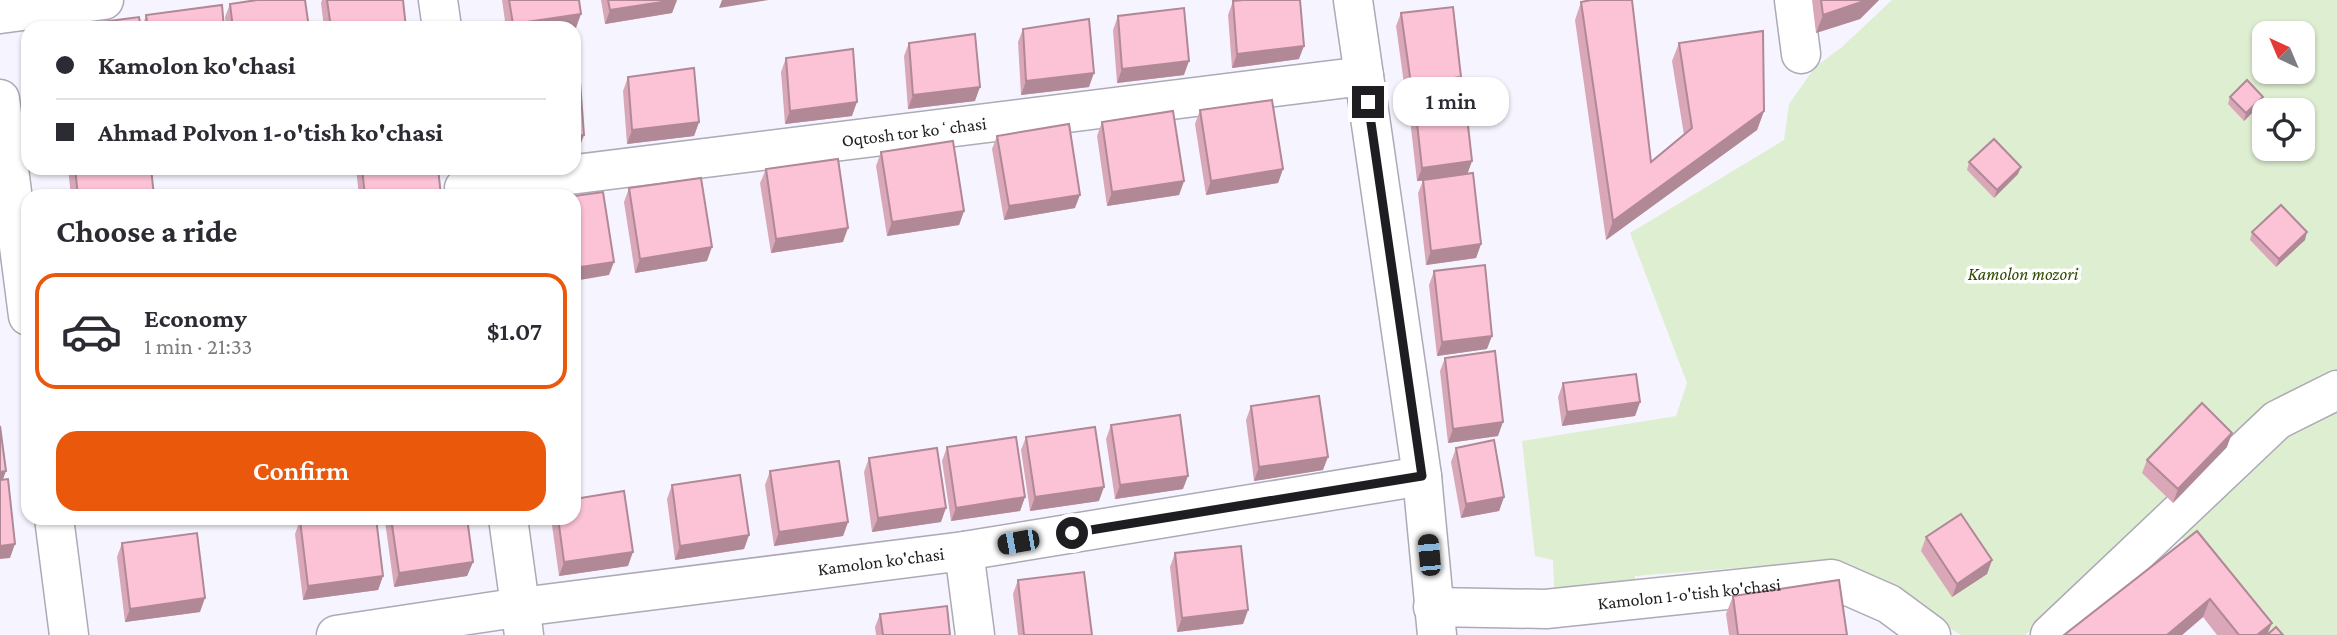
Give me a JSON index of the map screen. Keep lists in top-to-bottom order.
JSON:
{
  "streets": {
    "street": ["Oqtosh tor koʻchasi", "Kamolon ko'chasi", "Kamolon 1-o'tish ko'chasi"]
  },
  "parks": ["Kamolon mozori"],
  "north": "top left",
  "page": {
    "banner": ["Kamolon ko'chasi", "Ahmad Polvon 1-o'tish ko'chasi"],
    "bubble": "1 min",
    "heading": "Choose a ride",
    "list": [
      {
        "name": "Economy",
        "note": "1 min · 21:33",
        "value": "$1.07"
      }
    ],
    "buttons": "Confirm"
  }
}
